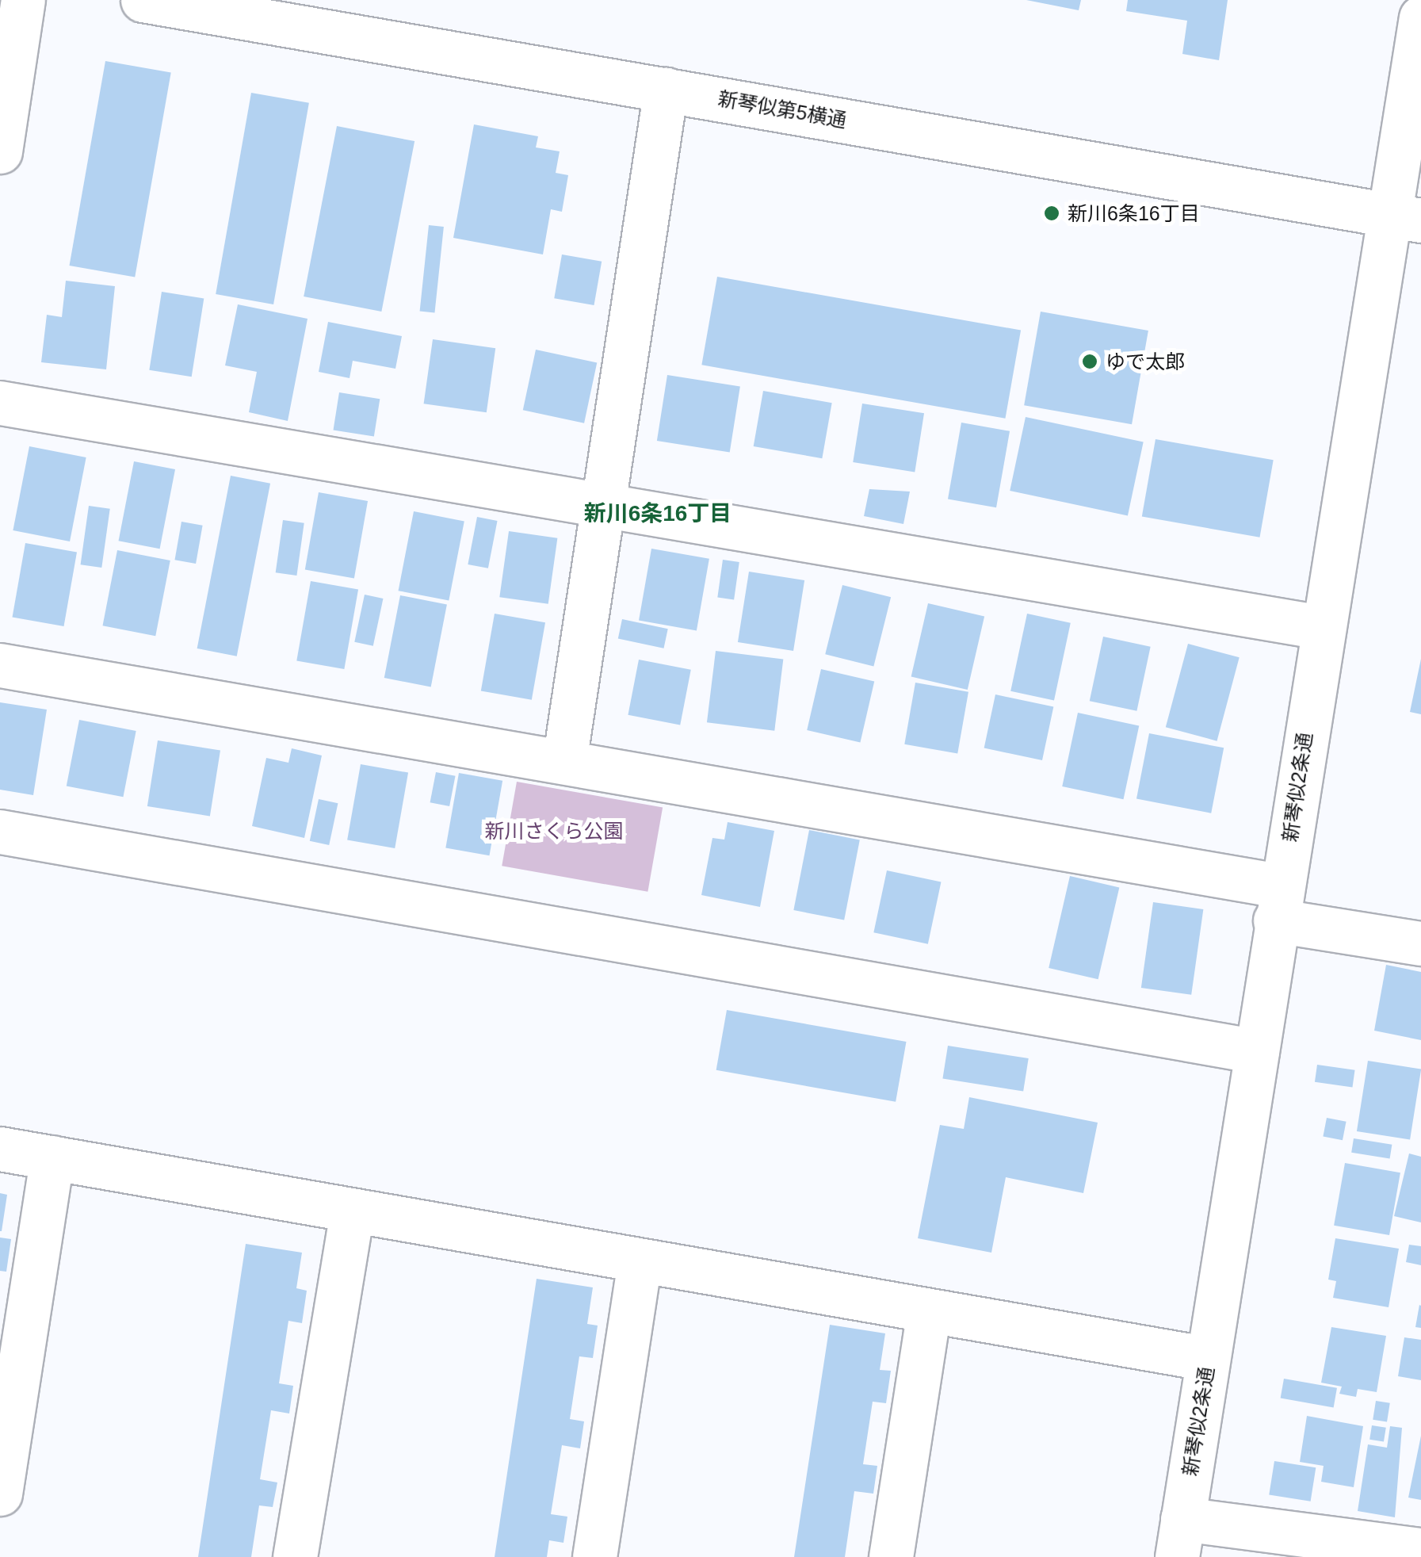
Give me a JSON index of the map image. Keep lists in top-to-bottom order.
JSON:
{
  "streets": {
    "street": ["新琴似第5横通", "新琴似2条通"]
  },
  "crossings": [
    ["新琴似第5横通", "新琴似2条通"]
  ],
  "districts": ["新川6条16丁目"],
  "parks": ["新川さくら公園"],
  "places": ["新川6条16丁目", "ゆで太郎"]
}
